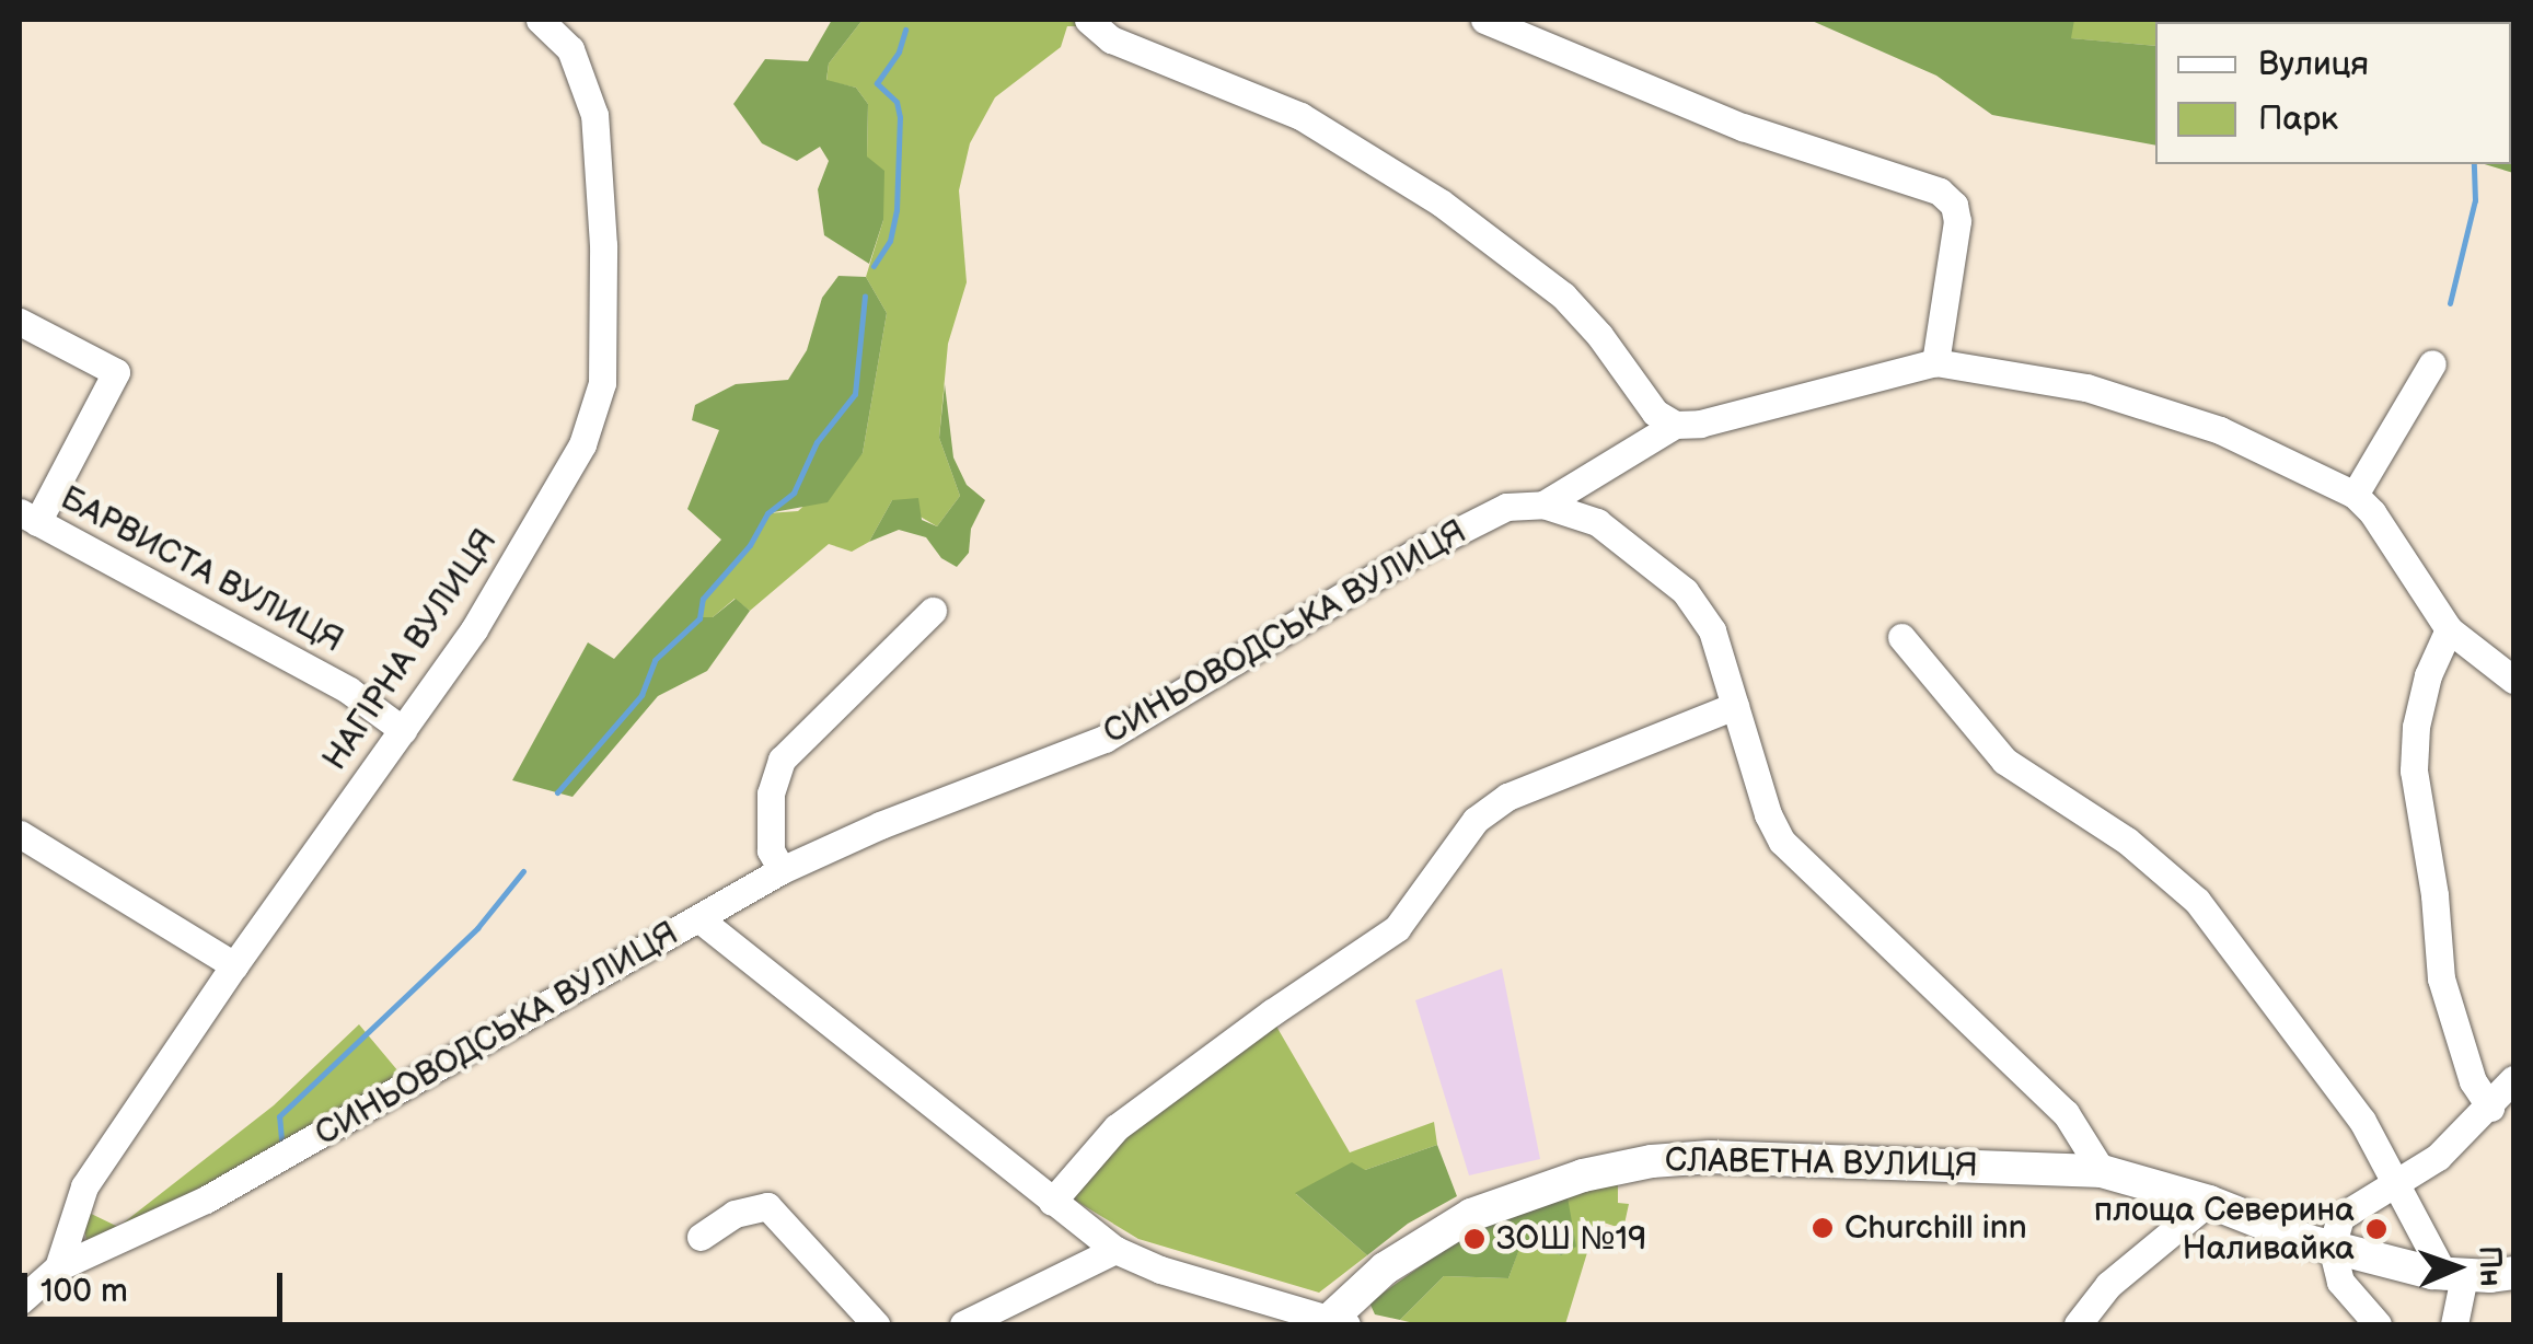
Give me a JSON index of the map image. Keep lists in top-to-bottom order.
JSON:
{
  "streets": {
    "main road": ["СЛАВЕТНА ВУЛИЦЯ"],
    "street": ["БАРВИСТА ВУЛИЦЯ", "СИНЬОВОДСЬКА ВУЛИЦЯ", "НАГІРНА ВУЛИЦЯ"]
  },
  "crossings": [
    ["БАРВИСТА ВУЛИЦЯ", "НАГІРНА ВУЛИЦЯ"],
    ["СИНЬОВОДСЬКА ВУЛИЦЯ", "НАГІРНА ВУЛИЦЯ"],
    ["СИНЬОВОДСЬКА ВУЛИЦЯ", "СЛАВЕТНА ВУЛИЦЯ"]
  ],
  "places": ["Churchill inn", "площа Северина Наливайка", "ЗОШ №19"],
  "legend": ["Вулиця", "Парк"],
  "scale_bar": "100 m",
  "north": "right"
}
